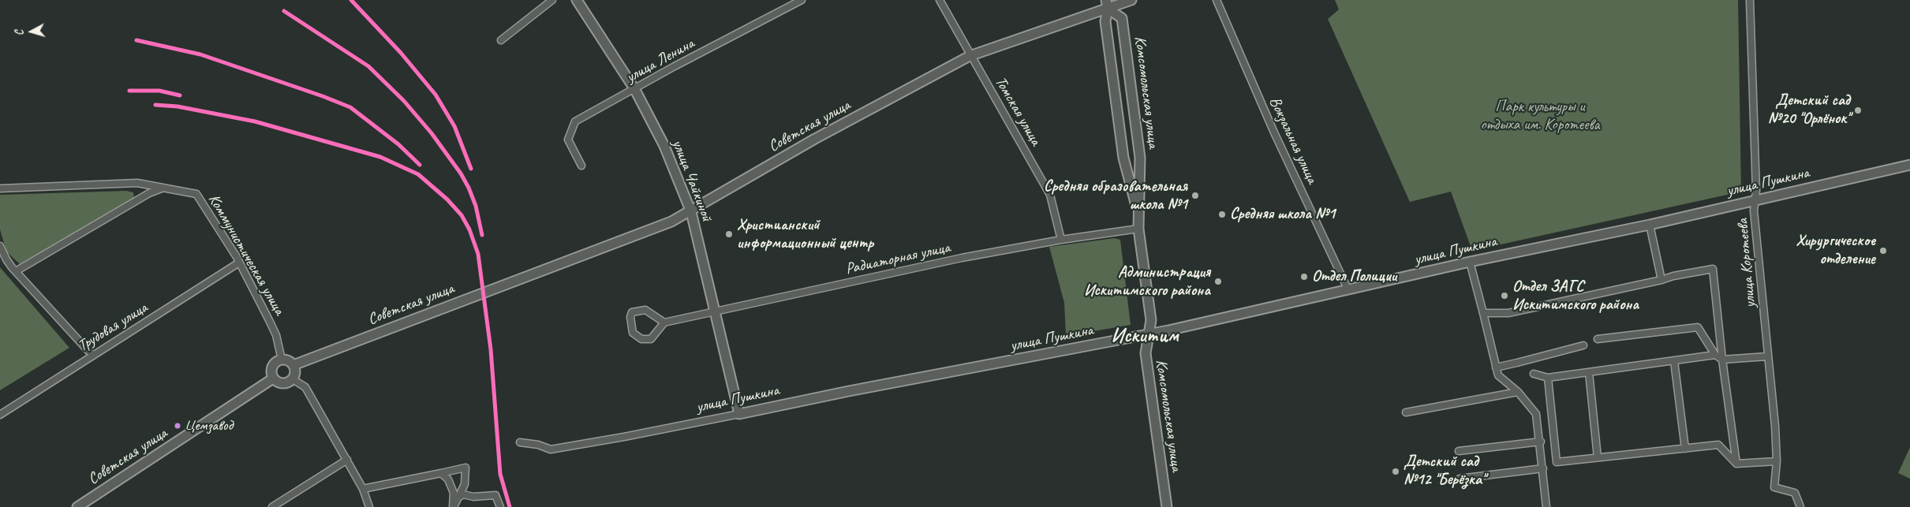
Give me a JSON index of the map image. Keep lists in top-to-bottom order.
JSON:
{
  "streets": {
    "main road": [
      "Комсомольская улица",
      "Советская улица",
      "улица Чайкиной",
      "улица Пушкина"
    ],
    "street": [
      "улица Ленина",
      "Томская улица",
      "Вокзальная улица",
      "Коммунистическая улица",
      "Радиаторная улица",
      "улица Коротеева",
      "Трудовая улица"
    ]
  },
  "crossings": [
    ["улица Ленина", "улица Чайкиной"],
    ["Комсомольская улица", "Советская улица"],
    ["Комсомольская улица", "улица Пушкина"],
    ["Комсомольская улица", "Радиаторная улица"],
    ["Томская улица", "Советская улица"],
    ["Томская улица", "Радиаторная улица"],
    ["Советская улица", "улица Чайкиной"],
    ["Советская улица", "Коммунистическая улица"],
    ["Вокзальная улица", "улица Пушкина"],
    ["улица Чайкиной", "улица Пушкина"],
    ["улица Чайкиной", "Радиаторная улица"],
    ["улица Пушкина", "улица Коротеева"],
    ["Коммунистическая улица", "Трудовая улица"]
  ],
  "districts": ["Искитим"],
  "parks": ["Парк культуры и отдыха им. Коротеева"],
  "places": [
    "Детский сад №20 \"Орлёнок\"",
    "Средняя образовательная школа №1",
    "Средняя школа №1",
    "Христианский информационный центр",
    "Хирургическое отделение",
    "Отдел Полиции",
    "Администрация Искитимского района",
    "Отдел ЗАГС Искитимского района",
    "Цемзавод",
    "Детский сад №12 \"Берёзка\""
  ],
  "north": "left"
}
